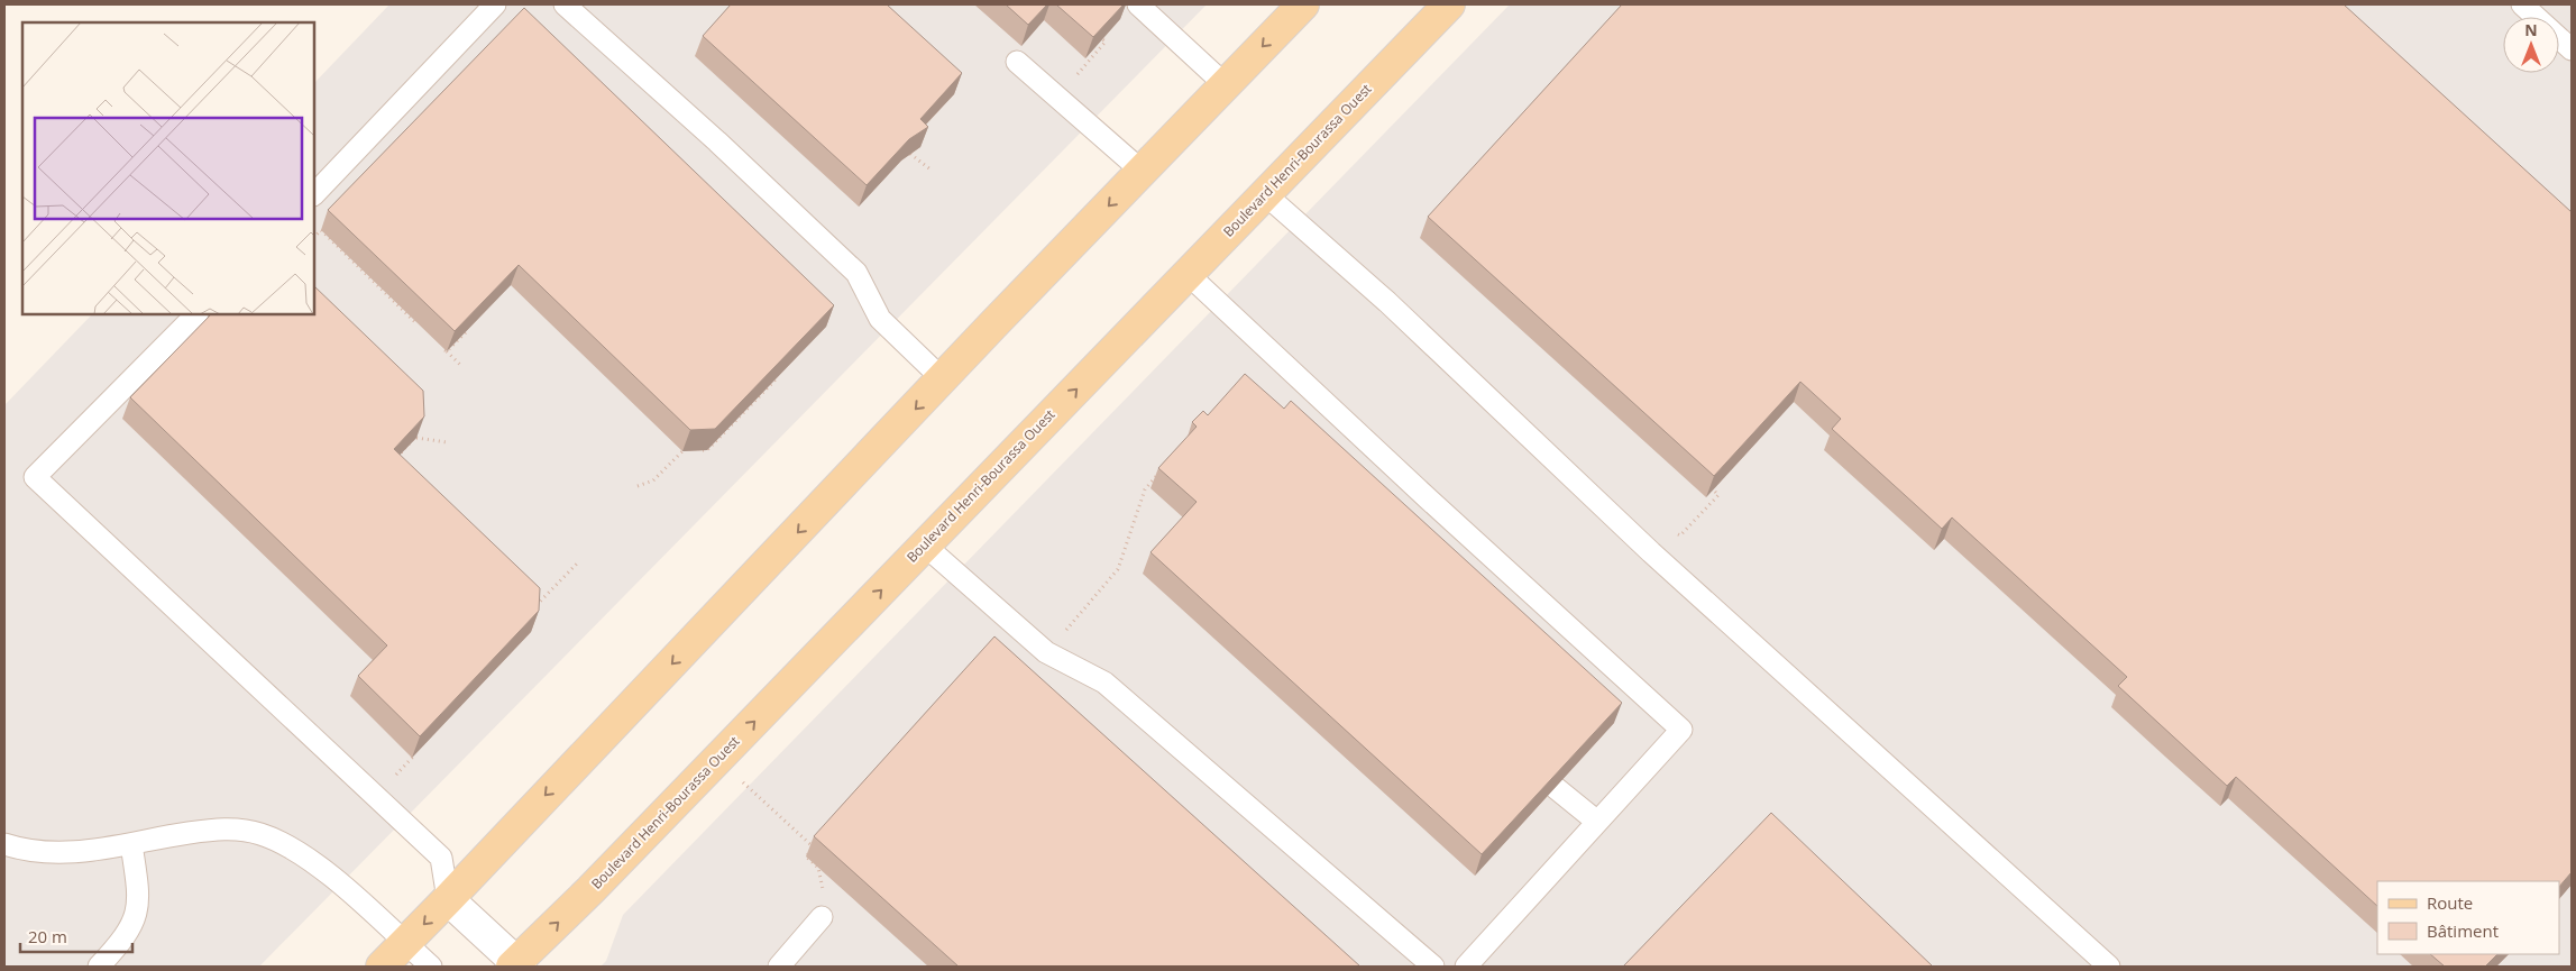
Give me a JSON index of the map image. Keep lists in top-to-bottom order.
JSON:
{
  "streets": {
    "main road": ["Boulevard Henri-Bourassa Ouest"]
  },
  "legend": ["Route", "Bâtiment"],
  "scale_bar": "20 m",
  "north": "top"
}
